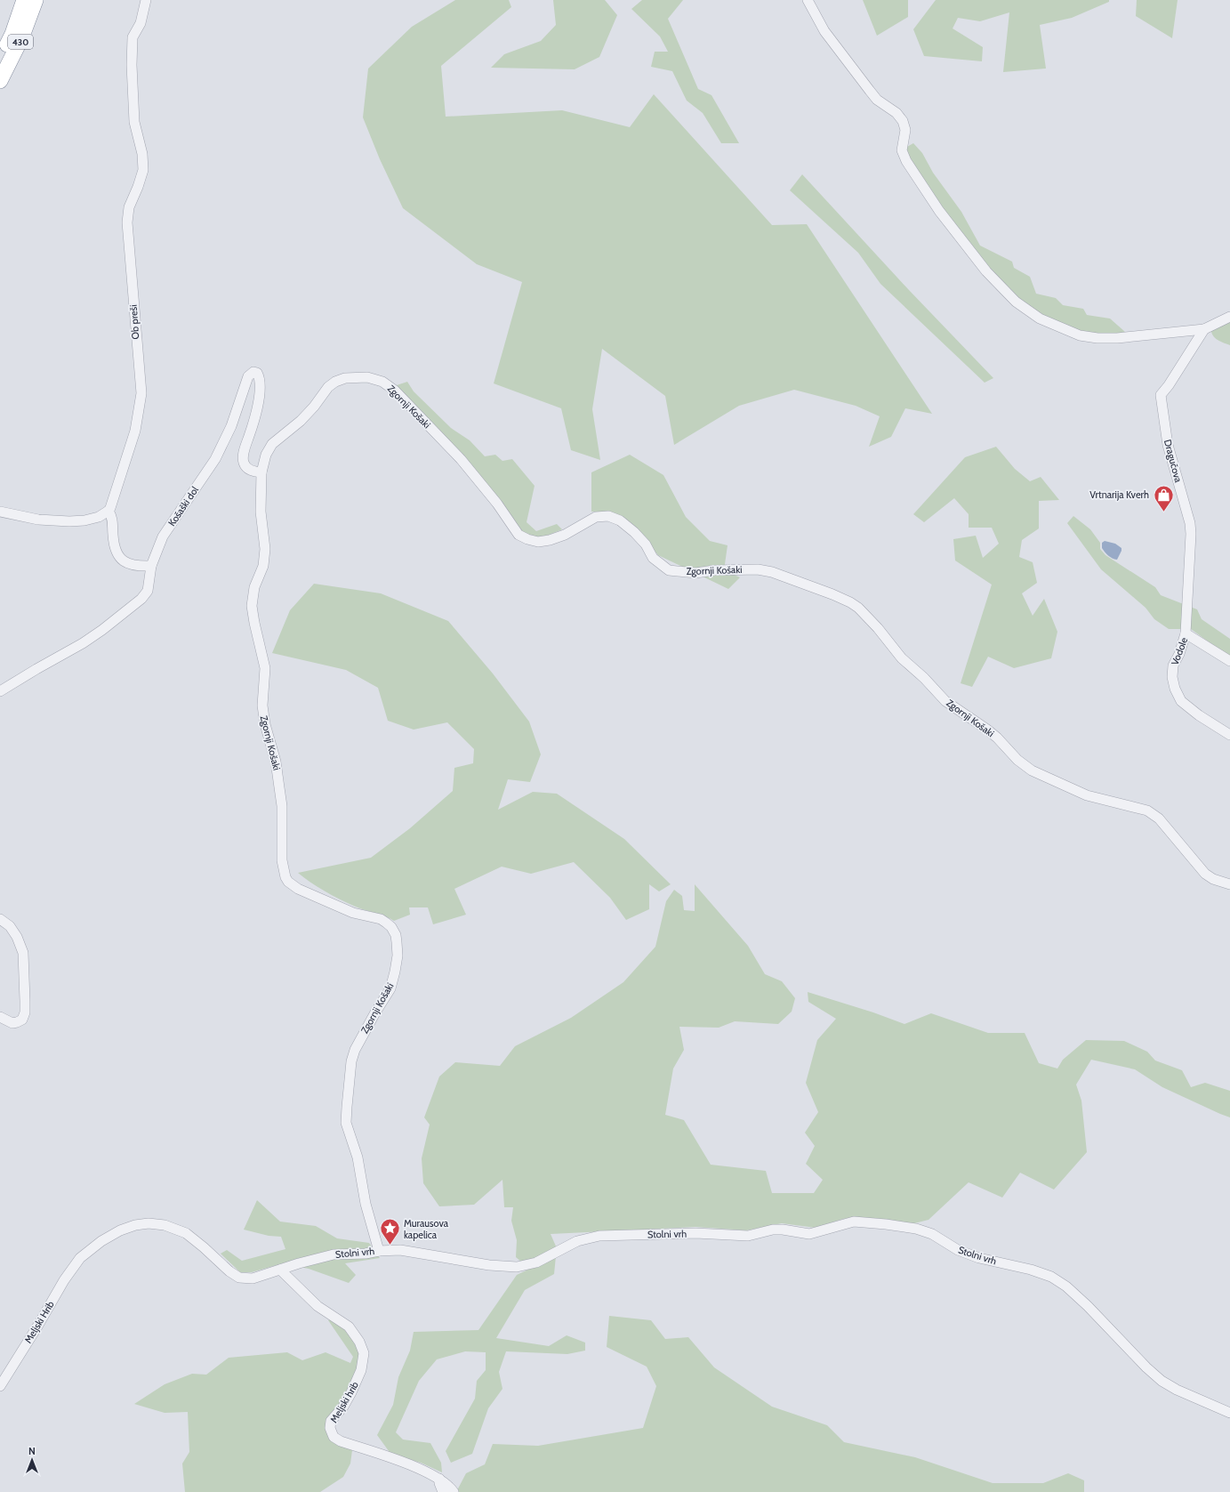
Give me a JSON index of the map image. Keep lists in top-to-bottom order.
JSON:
{
  "streets": {
    "highway": ["430"],
    "street": [
      "Ob preši",
      "Zgornji Košaki",
      "Dragučova",
      "Košaški dol",
      "Vodole",
      "Stolni vrh",
      "Meljski Hrib",
      "Meljski hrib"
    ]
  },
  "crossings": [
    ["Zgornji Košaki", "Košaški dol"],
    ["Zgornji Košaki", "Stolni vrh"],
    ["Dragučova", "Vodole"],
    ["Stolni vrh", "Meljski Hrib"],
    ["Stolni vrh", "Meljski hrib"]
  ],
  "places": {
    "shop": ["Vrtnarija Kverh"],
    "place": ["Murausova kapelica"]
  },
  "north": "top"
}
